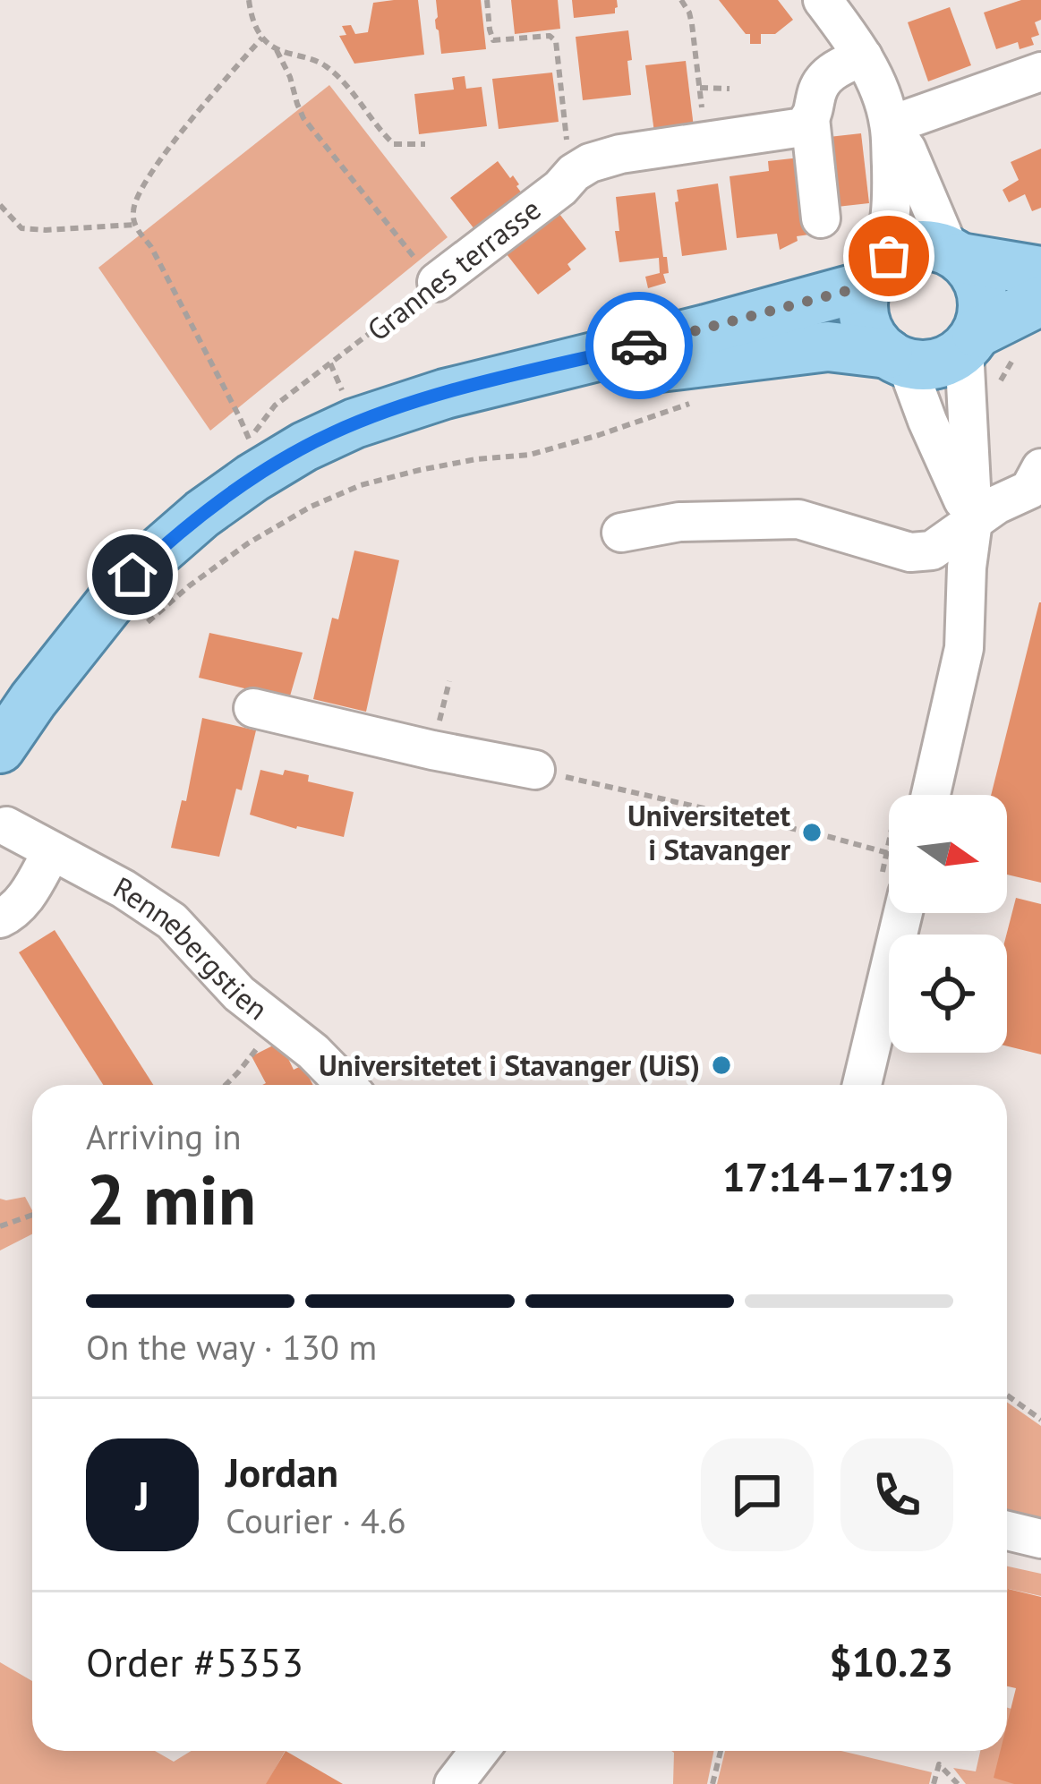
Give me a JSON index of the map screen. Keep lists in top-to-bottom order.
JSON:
{
  "streets": {
    "street": ["Grannes terrasse", "Rennebergstien"]
  },
  "places": ["Universitetet i Stavanger", "Universitetet i Stavanger (UiS)"],
  "north": "right",
  "page": {
    "heading": ["2 min", "Arriving in", "17:14–17:19"],
    "panel": [
      "Jordan",
      "Courier · 4.6",
      "Order #5353",
      "$10.23"
    ],
    "bar": "On the way · 130 m",
    "round": "J"
  }
}
